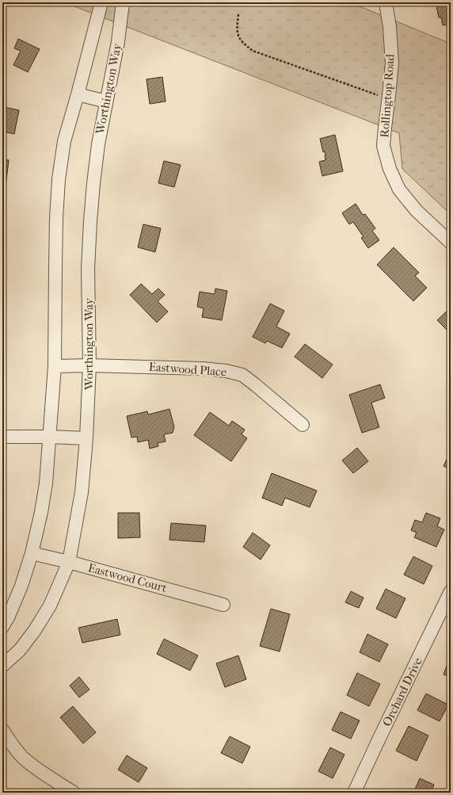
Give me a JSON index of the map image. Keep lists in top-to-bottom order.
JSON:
{
  "streets": {
    "street": [
      "Worthington Way",
      "Rollingtop Road",
      "Eastwood Place",
      "Eastwood Court",
      "Orchard Drive"
    ]
  },
  "crossings": [
    ["Worthington Way", "Eastwood Place"],
    ["Worthington Way", "Eastwood Court"]
  ]
}
